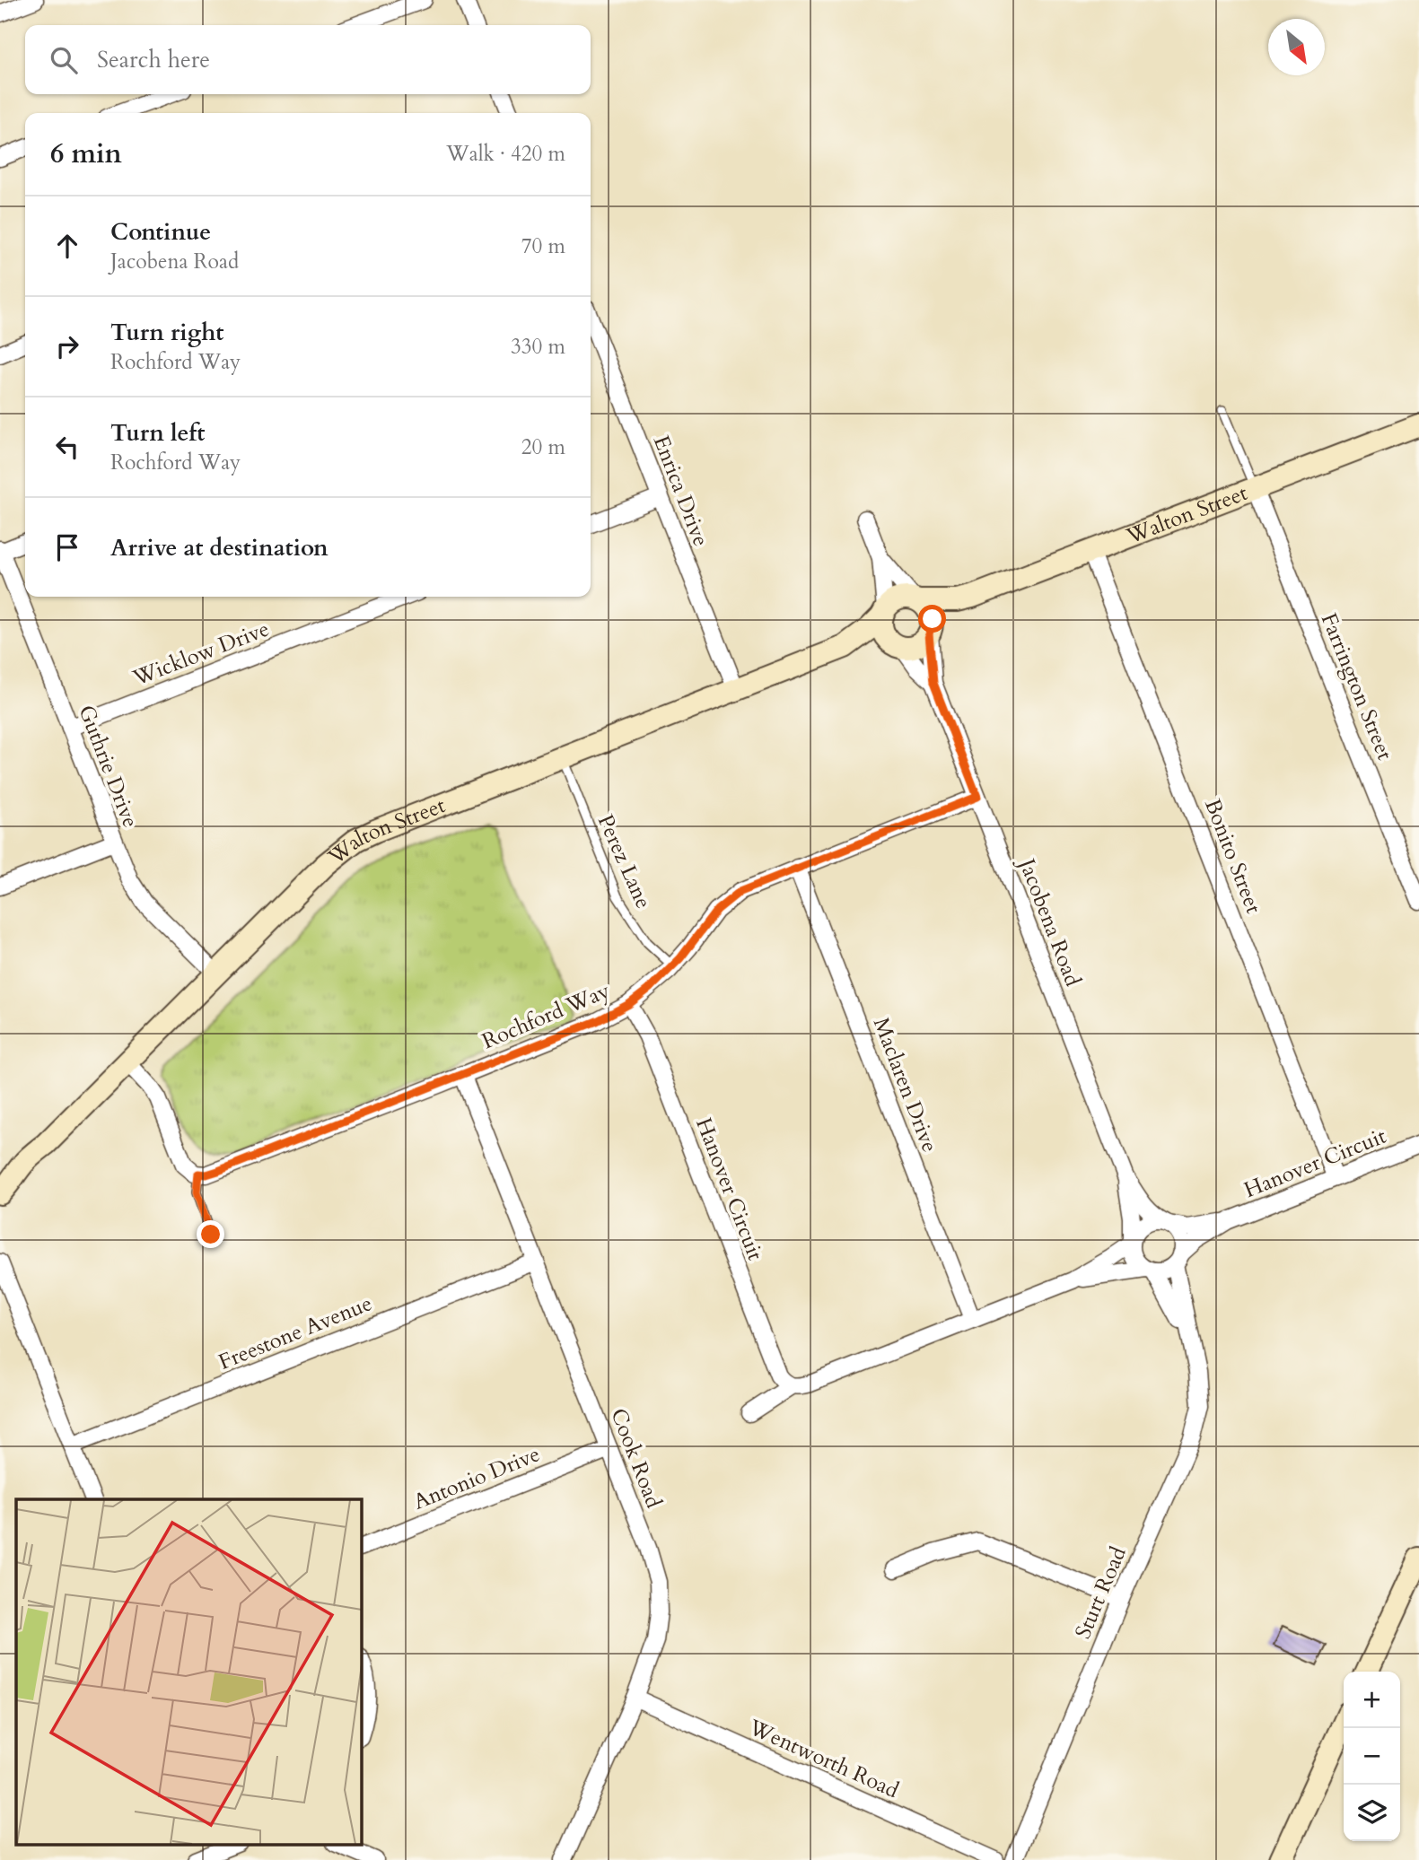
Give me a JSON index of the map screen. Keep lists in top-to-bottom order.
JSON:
{
  "streets": {
    "street": [
      "Enrica Drive",
      "Walton Street",
      "Wicklow Drive",
      "Farrington Street",
      "Guthrie Drive",
      "Bonito Street",
      "Jacobena Road",
      "Rochford Way",
      "Maclaren Drive",
      "Hanover Circuit",
      "Freestone Avenue",
      "Cook Road",
      "Antonio Drive",
      "Sturt Road",
      "Wentworth Road"
    ],
    "lane": ["Perez Lane"]
  },
  "crossings": [
    ["Enrica Drive", "Walton Street"],
    ["Walton Street", "Farrington Street"],
    ["Walton Street", "Guthrie Drive"],
    ["Walton Street", "Bonito Street"],
    ["Walton Street", "Perez Lane"],
    ["Walton Street", "Jacobena Road"],
    ["Wicklow Drive", "Guthrie Drive"],
    ["Bonito Street", "Hanover Circuit"],
    ["Perez Lane", "Rochford Way"],
    ["Jacobena Road", "Rochford Way"],
    ["Jacobena Road", "Sturt Road"],
    ["Rochford Way", "Maclaren Drive"],
    ["Rochford Way", "Hanover Circuit"],
    ["Rochford Way", "Cook Road"],
    ["Freestone Avenue", "Cook Road"],
    ["Cook Road", "Antonio Drive"],
    ["Cook Road", "Wentworth Road"]
  ],
  "north": "bottom right",
  "page": {
    "search": "Search here",
    "heading": ["6 min", "Walk · 420 m"],
    "list": [
      ["Continue", "Jacobena Road", "70 m"],
      ["Turn right", "Rochford Way", "330 m"],
      ["Turn left", "Rochford Way", "20 m"],
      "Arrive at destination"
    ],
    "map_buttons": ["+", "−"]
  }
}
